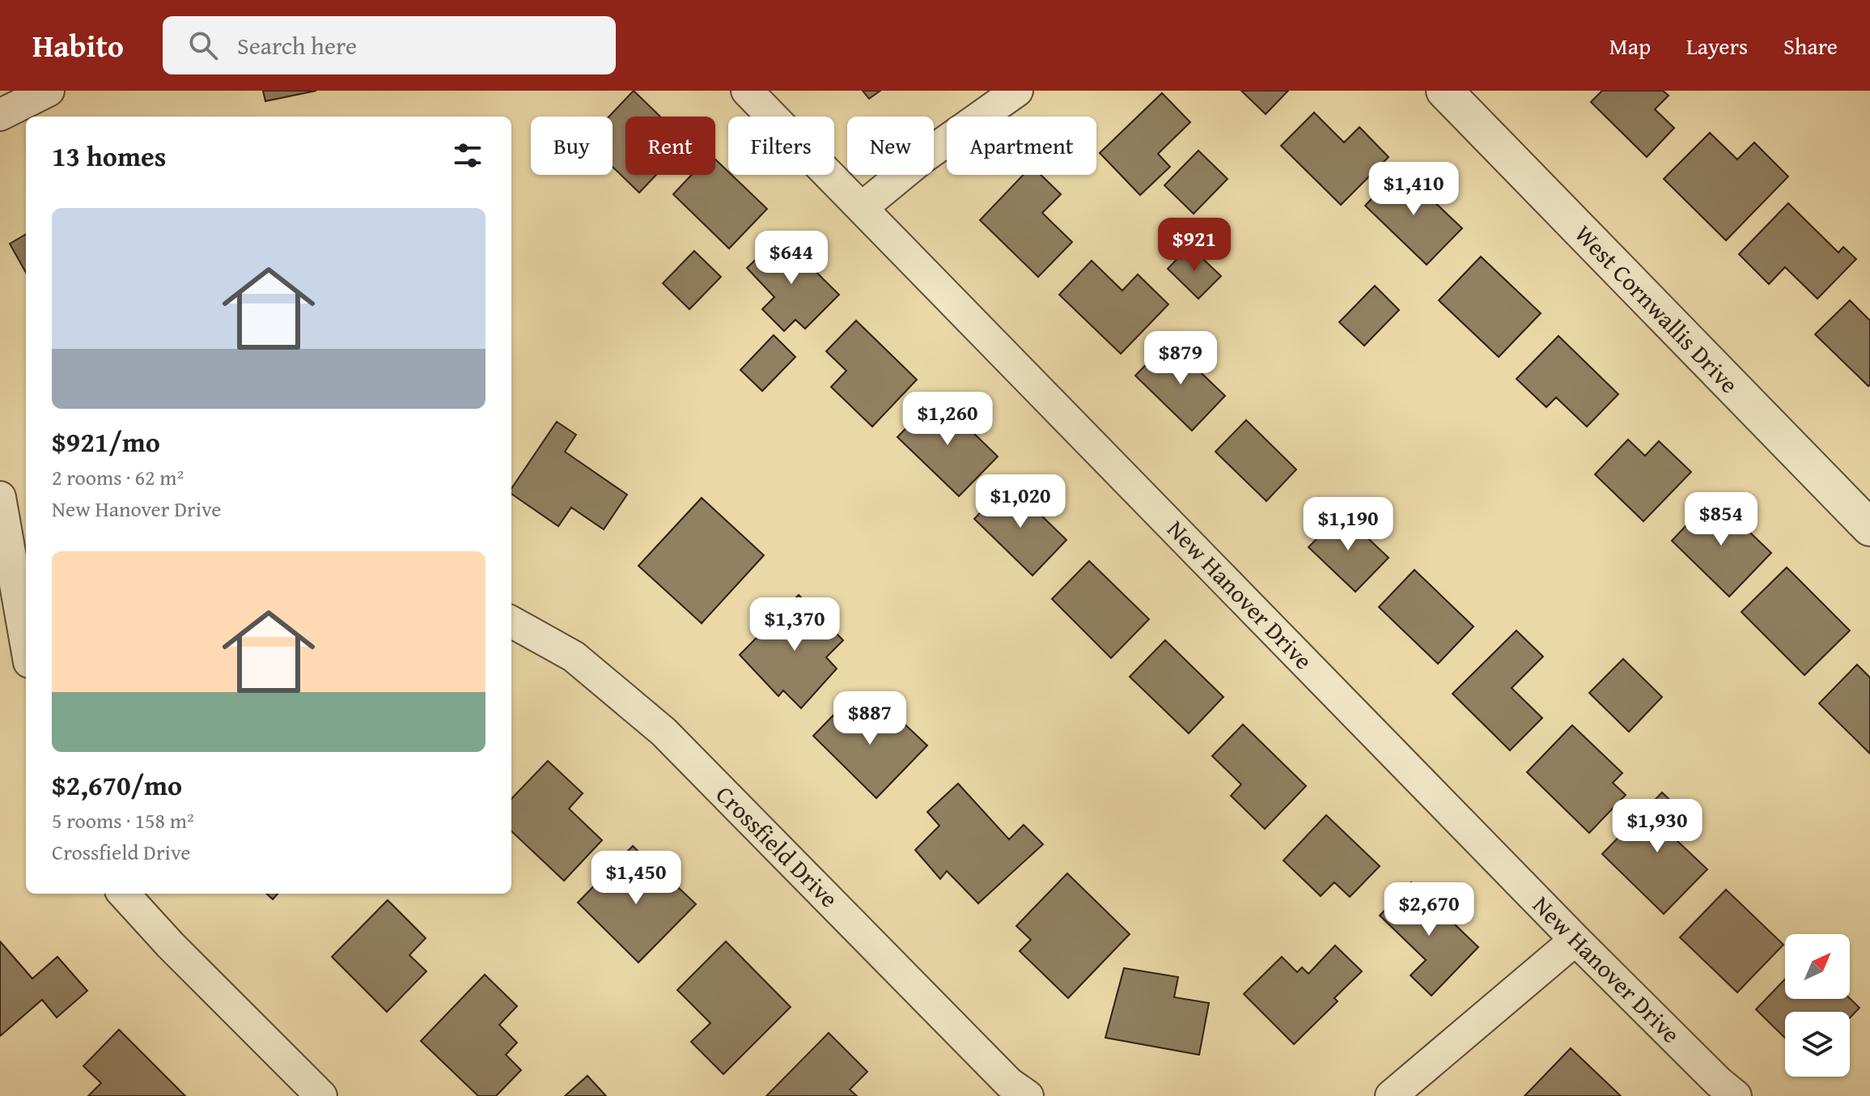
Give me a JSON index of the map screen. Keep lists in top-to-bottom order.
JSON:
{
  "streets": {
    "street": ["West Cornwallis Drive", "New Hanover Drive", "Crossfield Drive"]
  },
  "north": "top right",
  "page": {
    "header": "Habito",
    "search": "Search here",
    "nav": ["Map", "Layers", "Share"],
    "chip": [
      "Buy",
      "Rent",
      "Filters",
      "New",
      "Apartment"
    ],
    "heading": "13 homes",
    "price": [
      "$1,410",
      "$921",
      "$644",
      "$879",
      "$1,260",
      "$1,020",
      "$854",
      "$1,190",
      "$1,370",
      "$887",
      "$1,930",
      "$1,450",
      "$2,670"
    ],
    "list": [
      {
        "name": "$921/mo",
        "note": "2 rooms · 62 m² · New Hanover Drive"
      },
      {
        "name": "$2,670/mo",
        "note": "5 rooms · 158 m² · Crossfield Drive"
      }
    ]
  }
}
